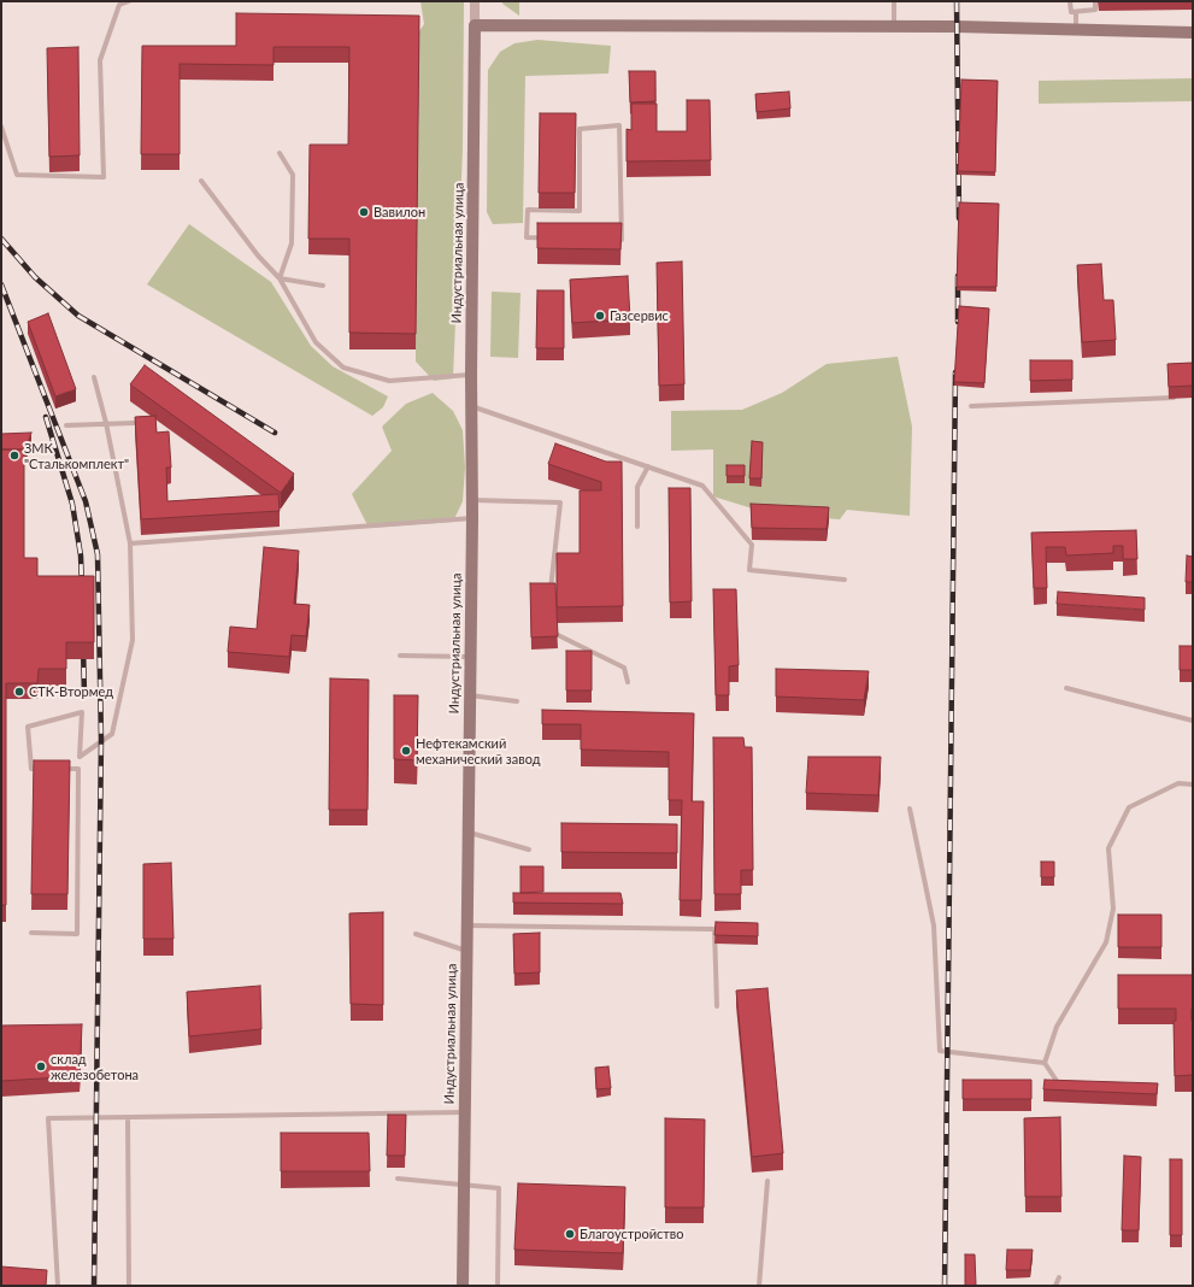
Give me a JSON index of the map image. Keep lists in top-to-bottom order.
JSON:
{
  "streets": {
    "main road": ["Индустриальная улица"]
  },
  "places": [
    "Вавилон",
    "Газсервис",
    "ЗМК \"Сталькомплект\"",
    "СТК-Втормед",
    "Нефтекамский механический завод",
    "склад железобетона",
    "Благоустройство"
  ]
}
